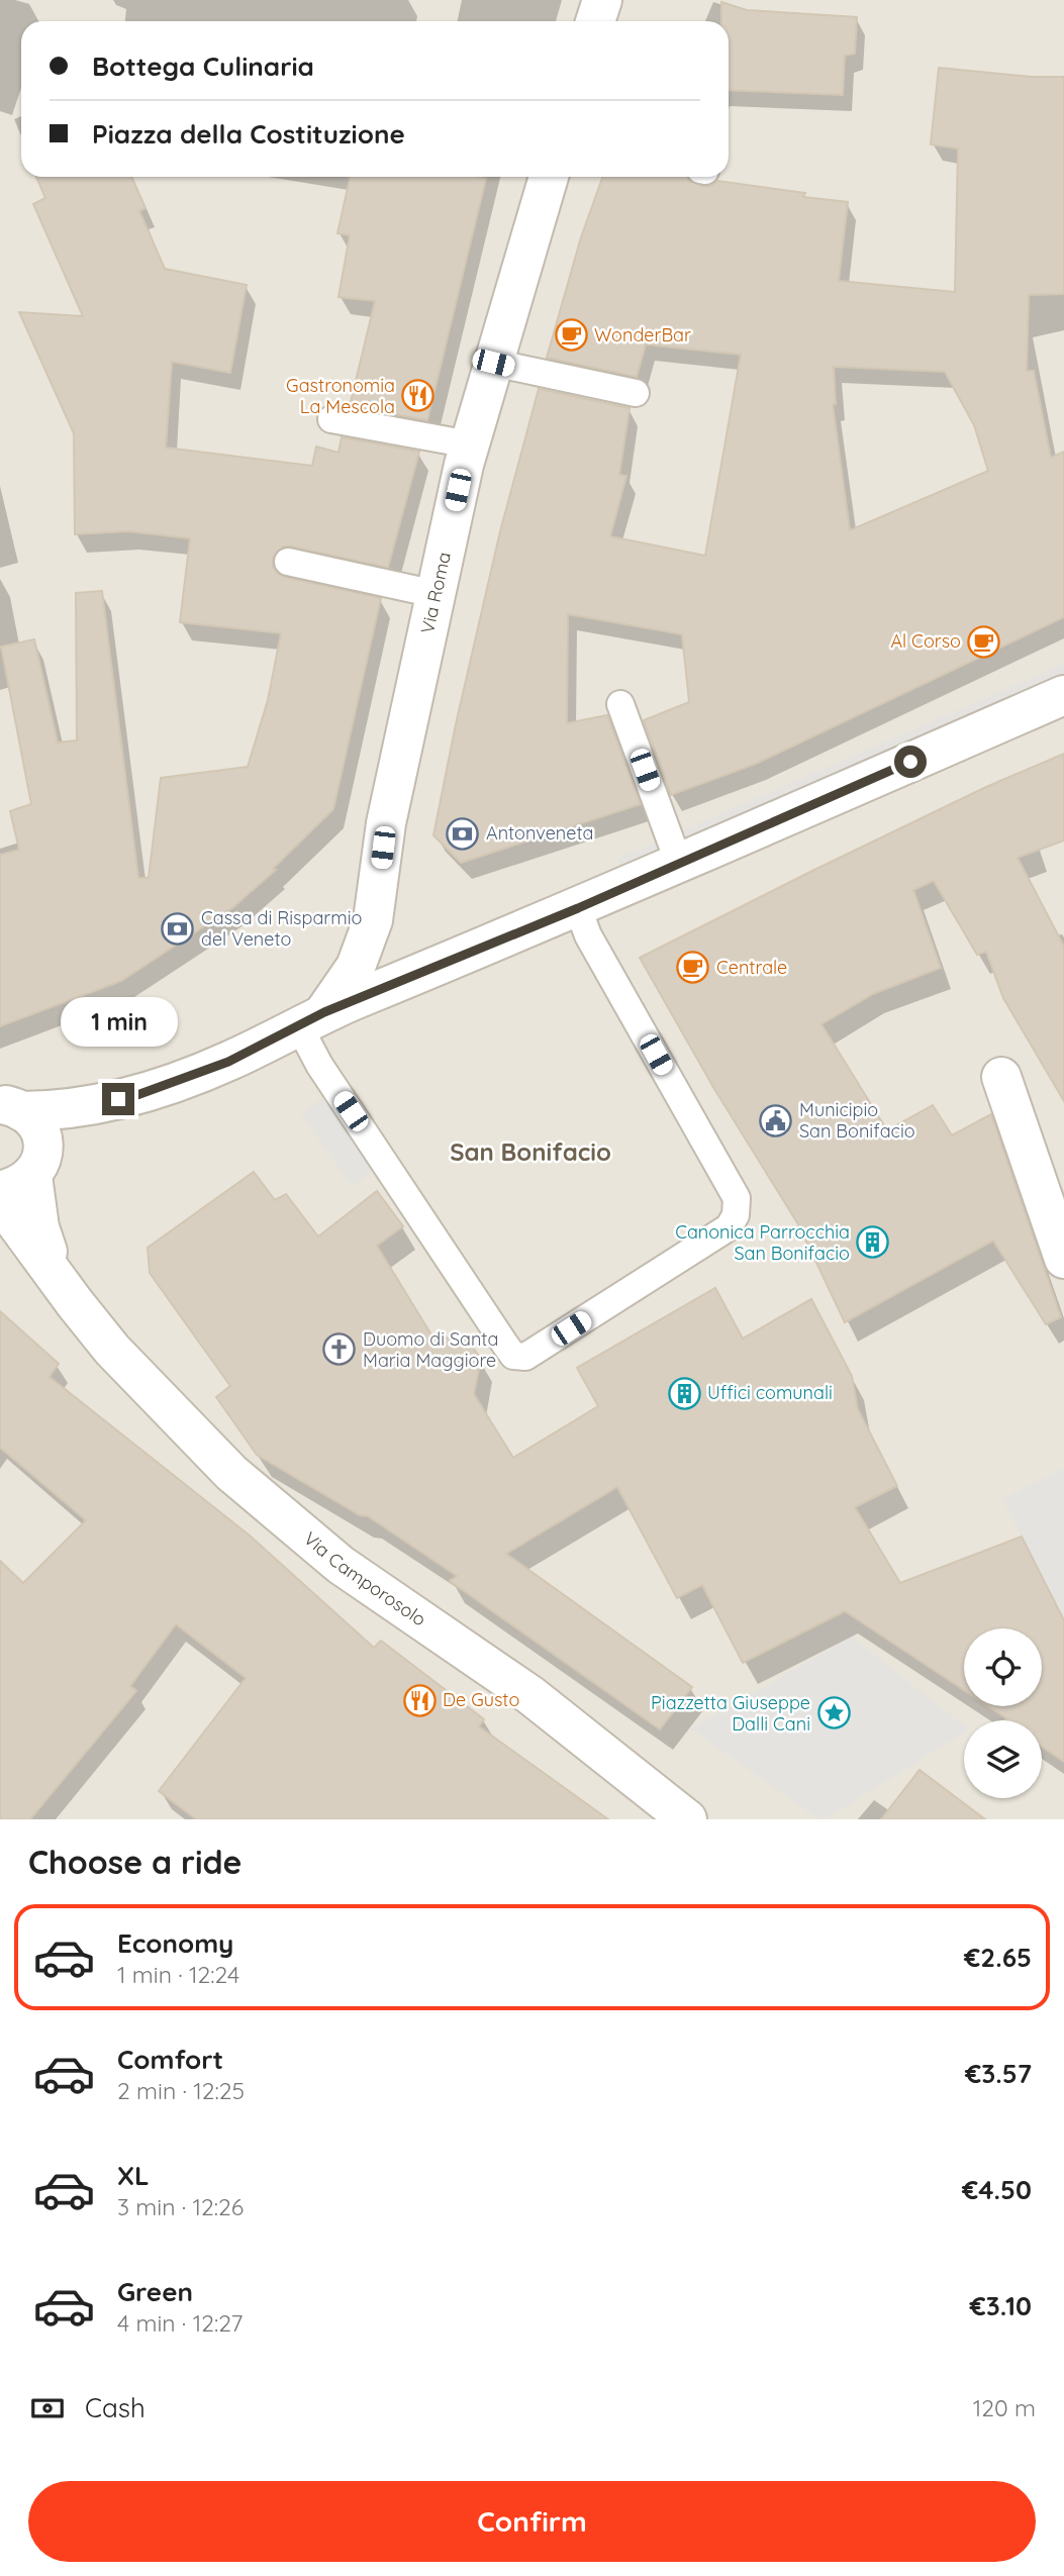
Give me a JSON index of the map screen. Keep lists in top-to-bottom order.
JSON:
{
  "streets": {
    "street": ["Via Roma", "Via Camporosolo"]
  },
  "districts": ["San Bonifacio"],
  "places": {
    "cafe": ["WonderBar", "Al Corso", "Centrale"],
    "restaurant": ["Gastronomia La Mescola", "De Gusto"],
    "bank": ["Antonveneta", "Cassa di Risparmio del Veneto"],
    "public building": ["Municipio San Bonifacio"],
    "building": ["Canonica Parrocchia San Bonifacio", "Uffici comunali"],
    "church": ["Duomo di Santa Maria Maggiore"],
    "place": ["Piazzetta Giuseppe Dalli Cani"]
  },
  "page": {
    "banner": ["Bottega Culinaria", "Piazza della Costituzione"],
    "bubble": "1 min",
    "heading": "Choose a ride",
    "list": [
      {
        "name": "Economy",
        "note": "1 min · 12:24",
        "value": "€2.65"
      },
      {
        "name": "Comfort",
        "note": "2 min · 12:25",
        "value": "€3.57"
      },
      {
        "name": "XL",
        "note": "3 min · 12:26",
        "value": "€4.50"
      },
      {
        "name": "Green",
        "note": "4 min · 12:27",
        "value": "€3.10"
      }
    ],
    "pay": ["Cash", "120 m"],
    "buttons": "Confirm"
  }
}
